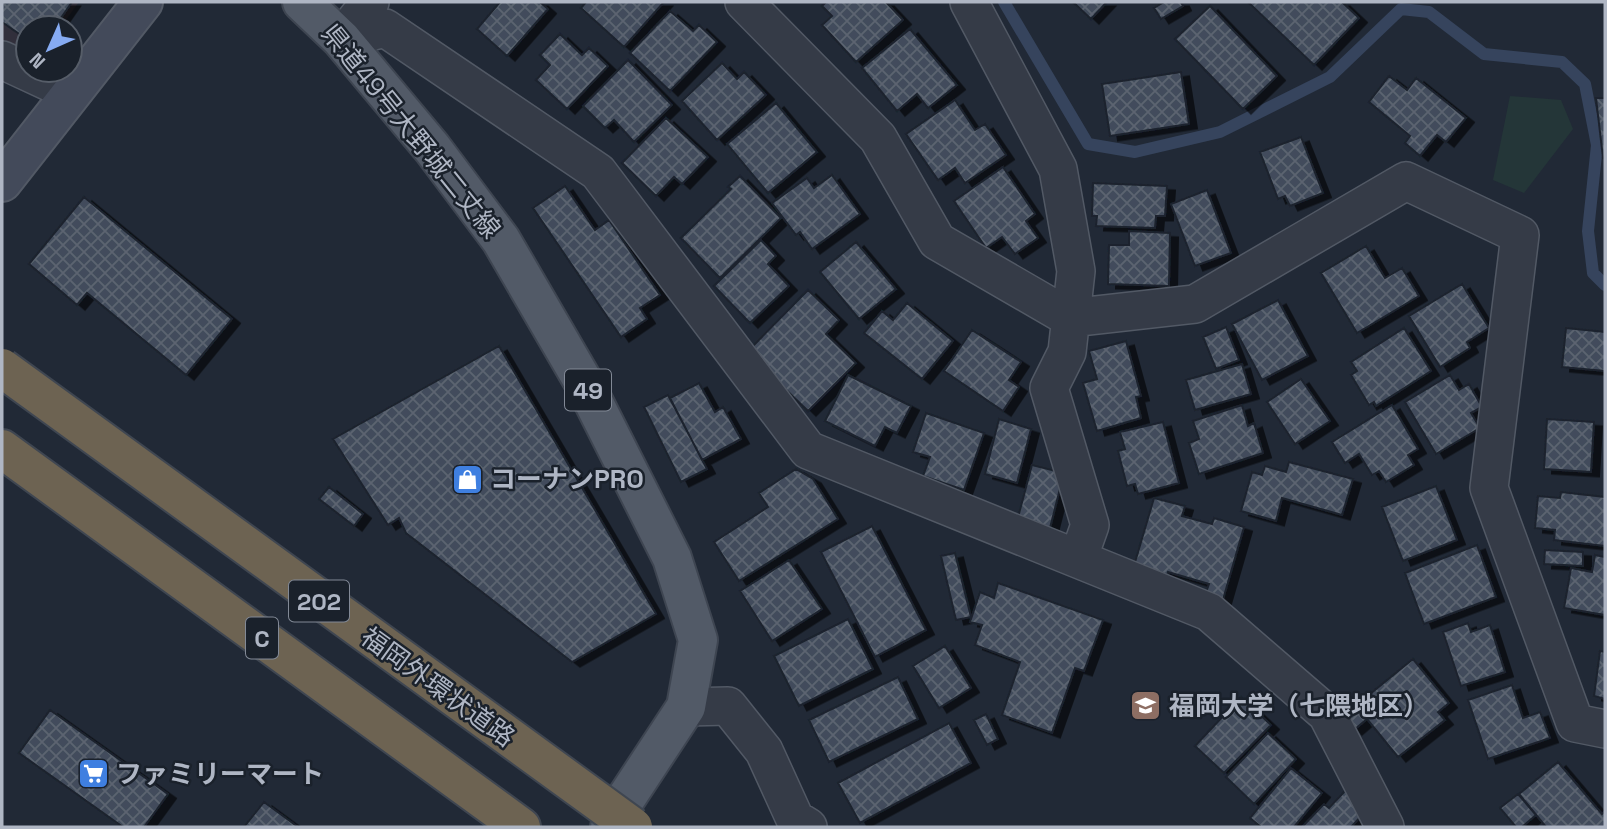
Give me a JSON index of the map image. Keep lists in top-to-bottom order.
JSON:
{
  "streets": {
    "highway": ["202", "C", "福岡外環状道路"],
    "main road": ["県道49号大野城二丈線", "49"]
  },
  "crossings": [
    ["県道49号大野城二丈線", "C"],
    ["県道49号大野城二丈線", "福岡外環状道路"],
    ["C", "福岡外環状道路"]
  ],
  "places": {
    "shop": ["コーナンPRO"],
    "school or university": ["福岡大学（七隈地区）"],
    "supermarket": ["ファミリーマート"]
  },
  "north": "bottom left"
}
